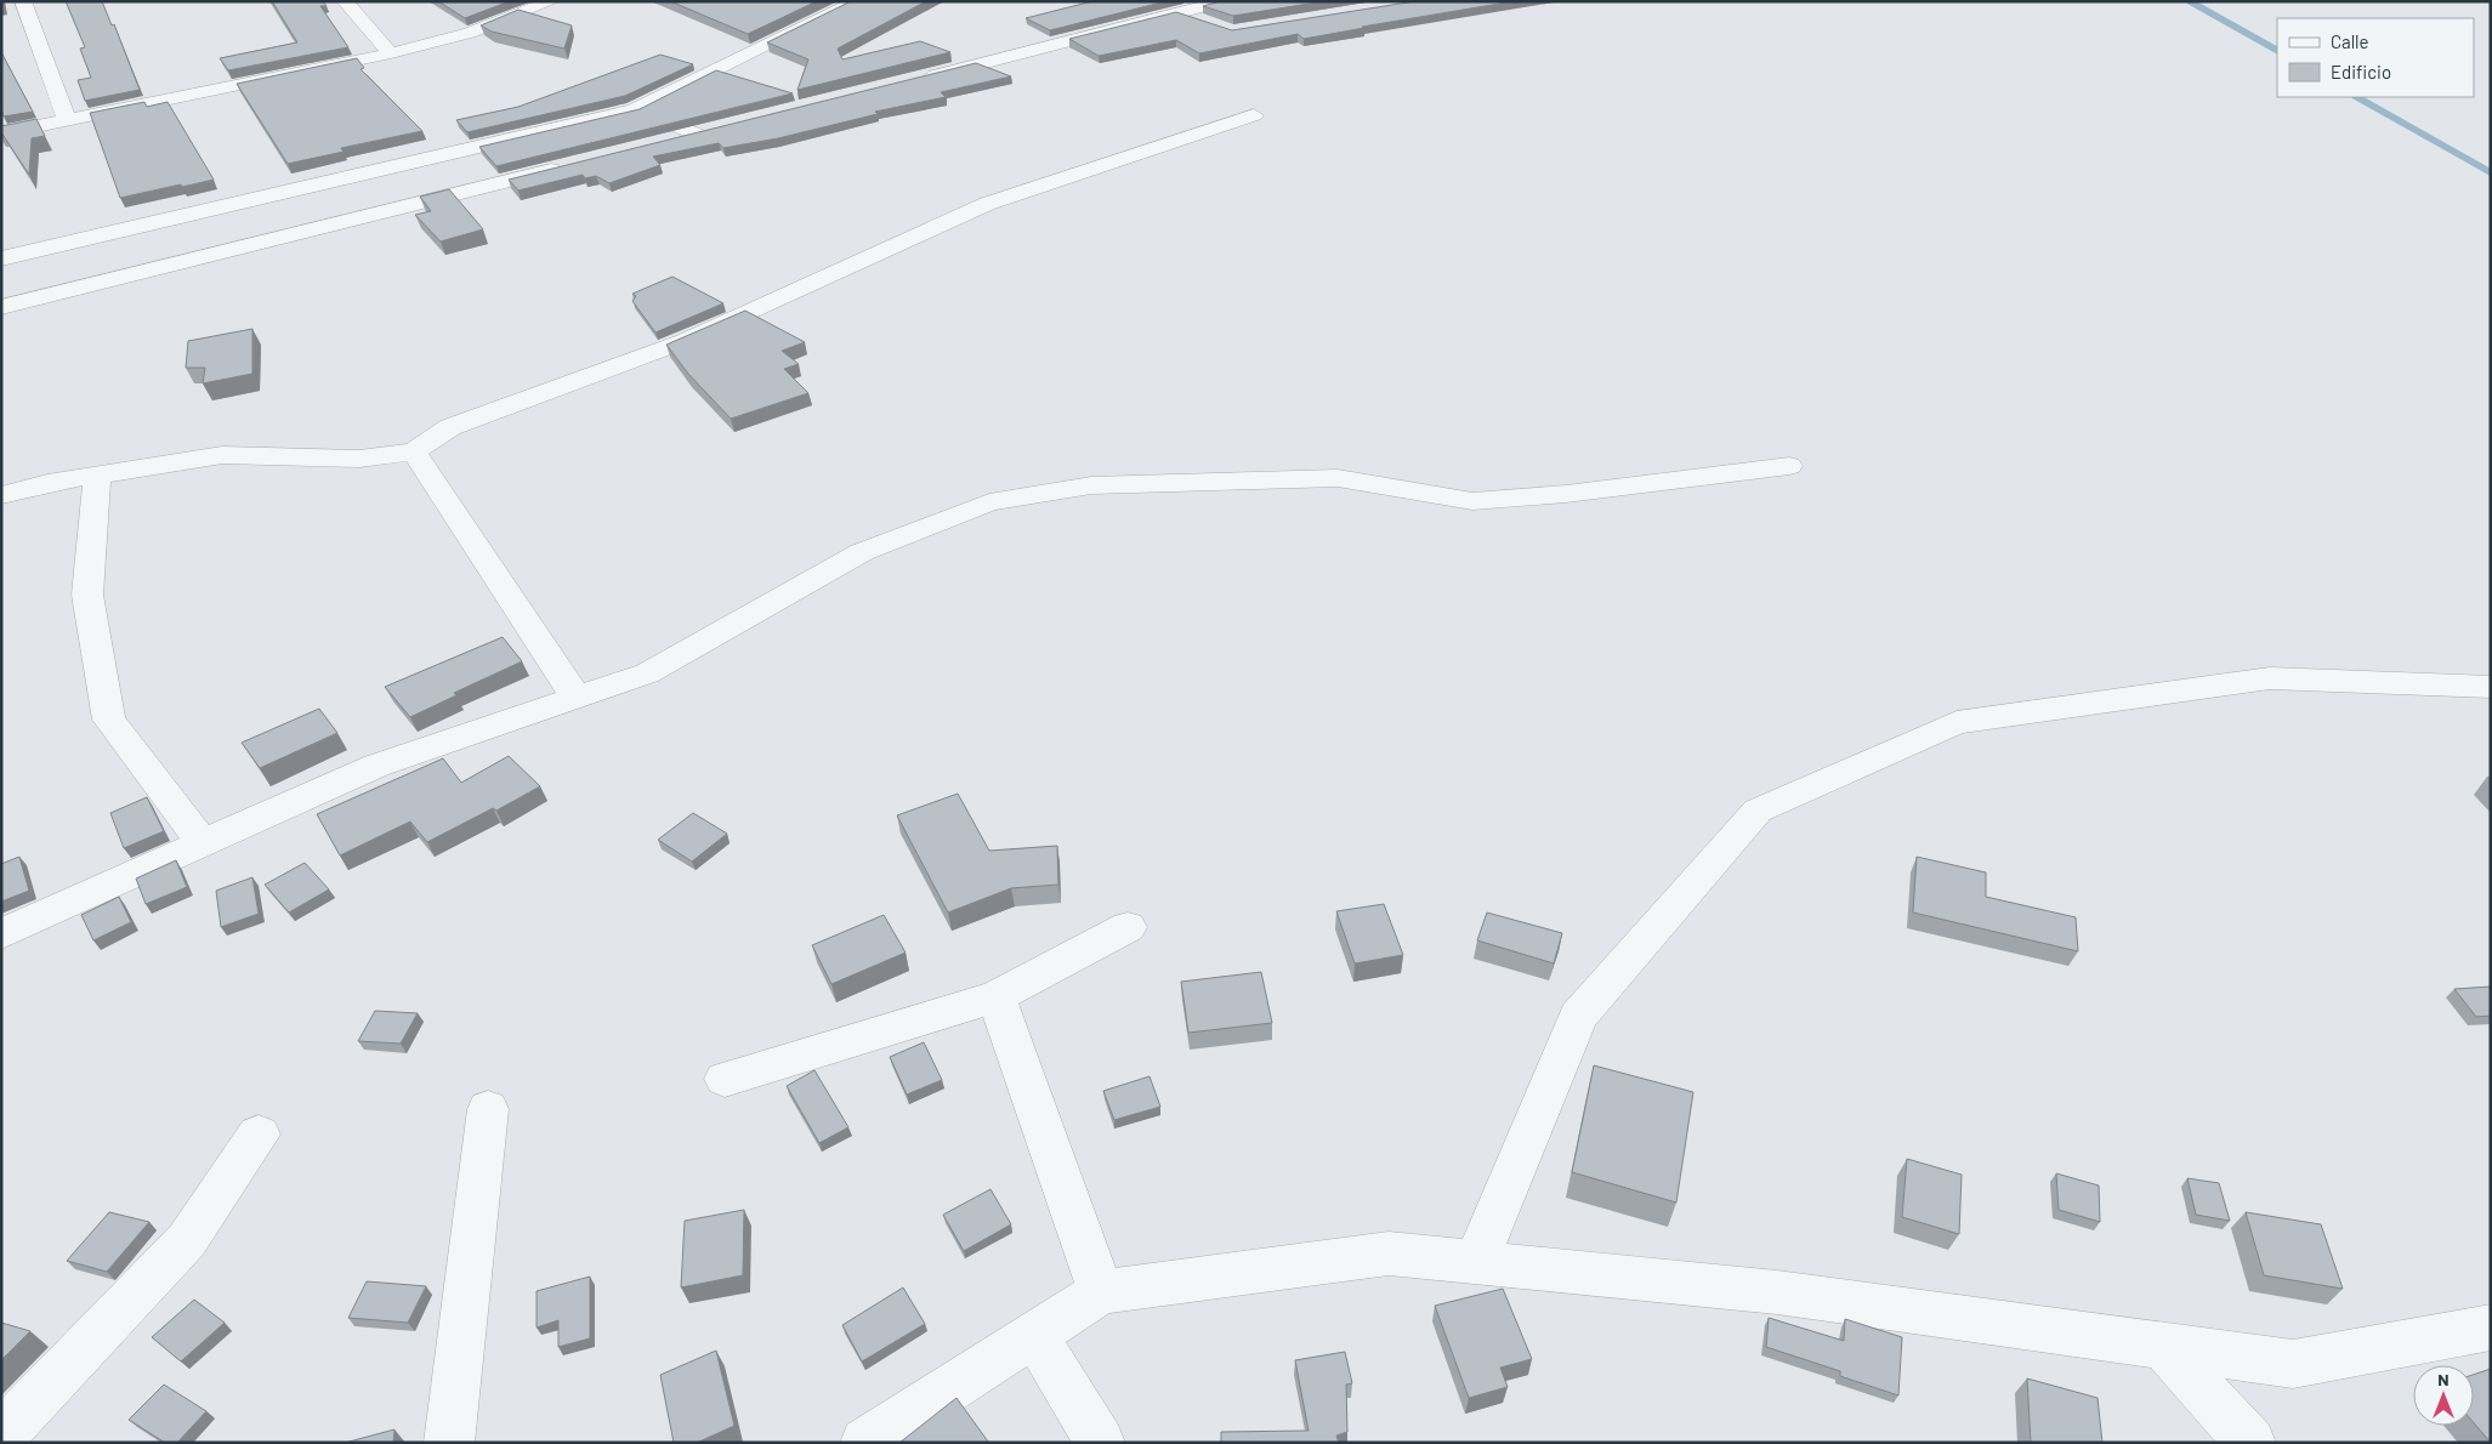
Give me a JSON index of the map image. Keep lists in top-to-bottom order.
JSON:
{
  "legend": ["Calle", "Edificio"],
  "north": "top"
}
